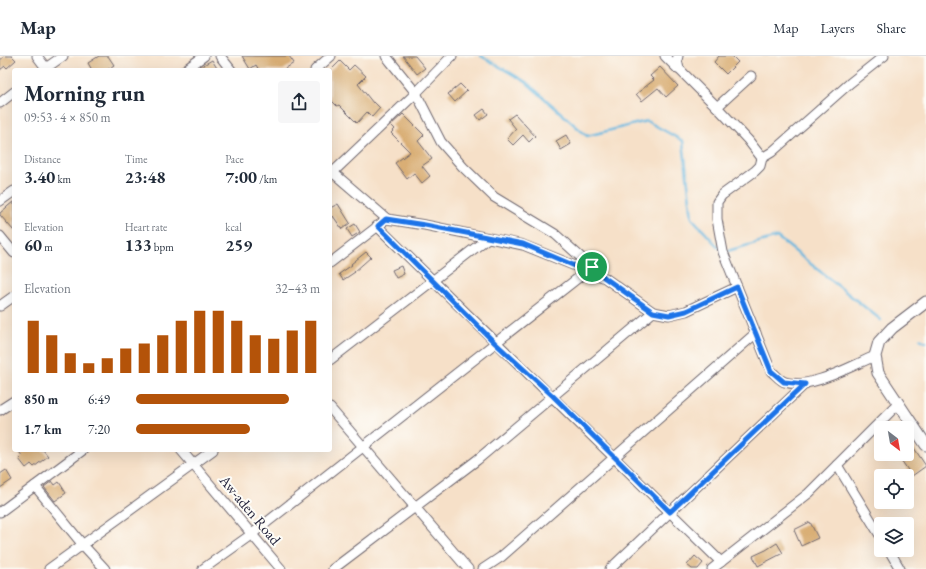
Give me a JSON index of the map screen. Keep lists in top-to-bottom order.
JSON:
{
  "streets": {
    "street": ["Aw-aden Road"]
  },
  "north": "bottom right",
  "page": {
    "header": "Map",
    "nav": ["Map", "Layers", "Share"],
    "heading": ["Morning run", "09:53 · 4 × 850 m"],
    "stats": [
      ["Distance", "3.40 km"],
      ["Time", "23:48"],
      ["Pace", "7:00 /km"],
      ["Elevation", "60 m"],
      ["Heart rate", "133 bpm"],
      ["kcal", "259"]
    ],
    "chart": ["Elevation", "32–43 m"],
    "list": [
      {
        "name": "850 m",
        "note": "6:49"
      },
      {
        "name": "1.7 km",
        "note": "7:20"
      }
    ]
  }
}
